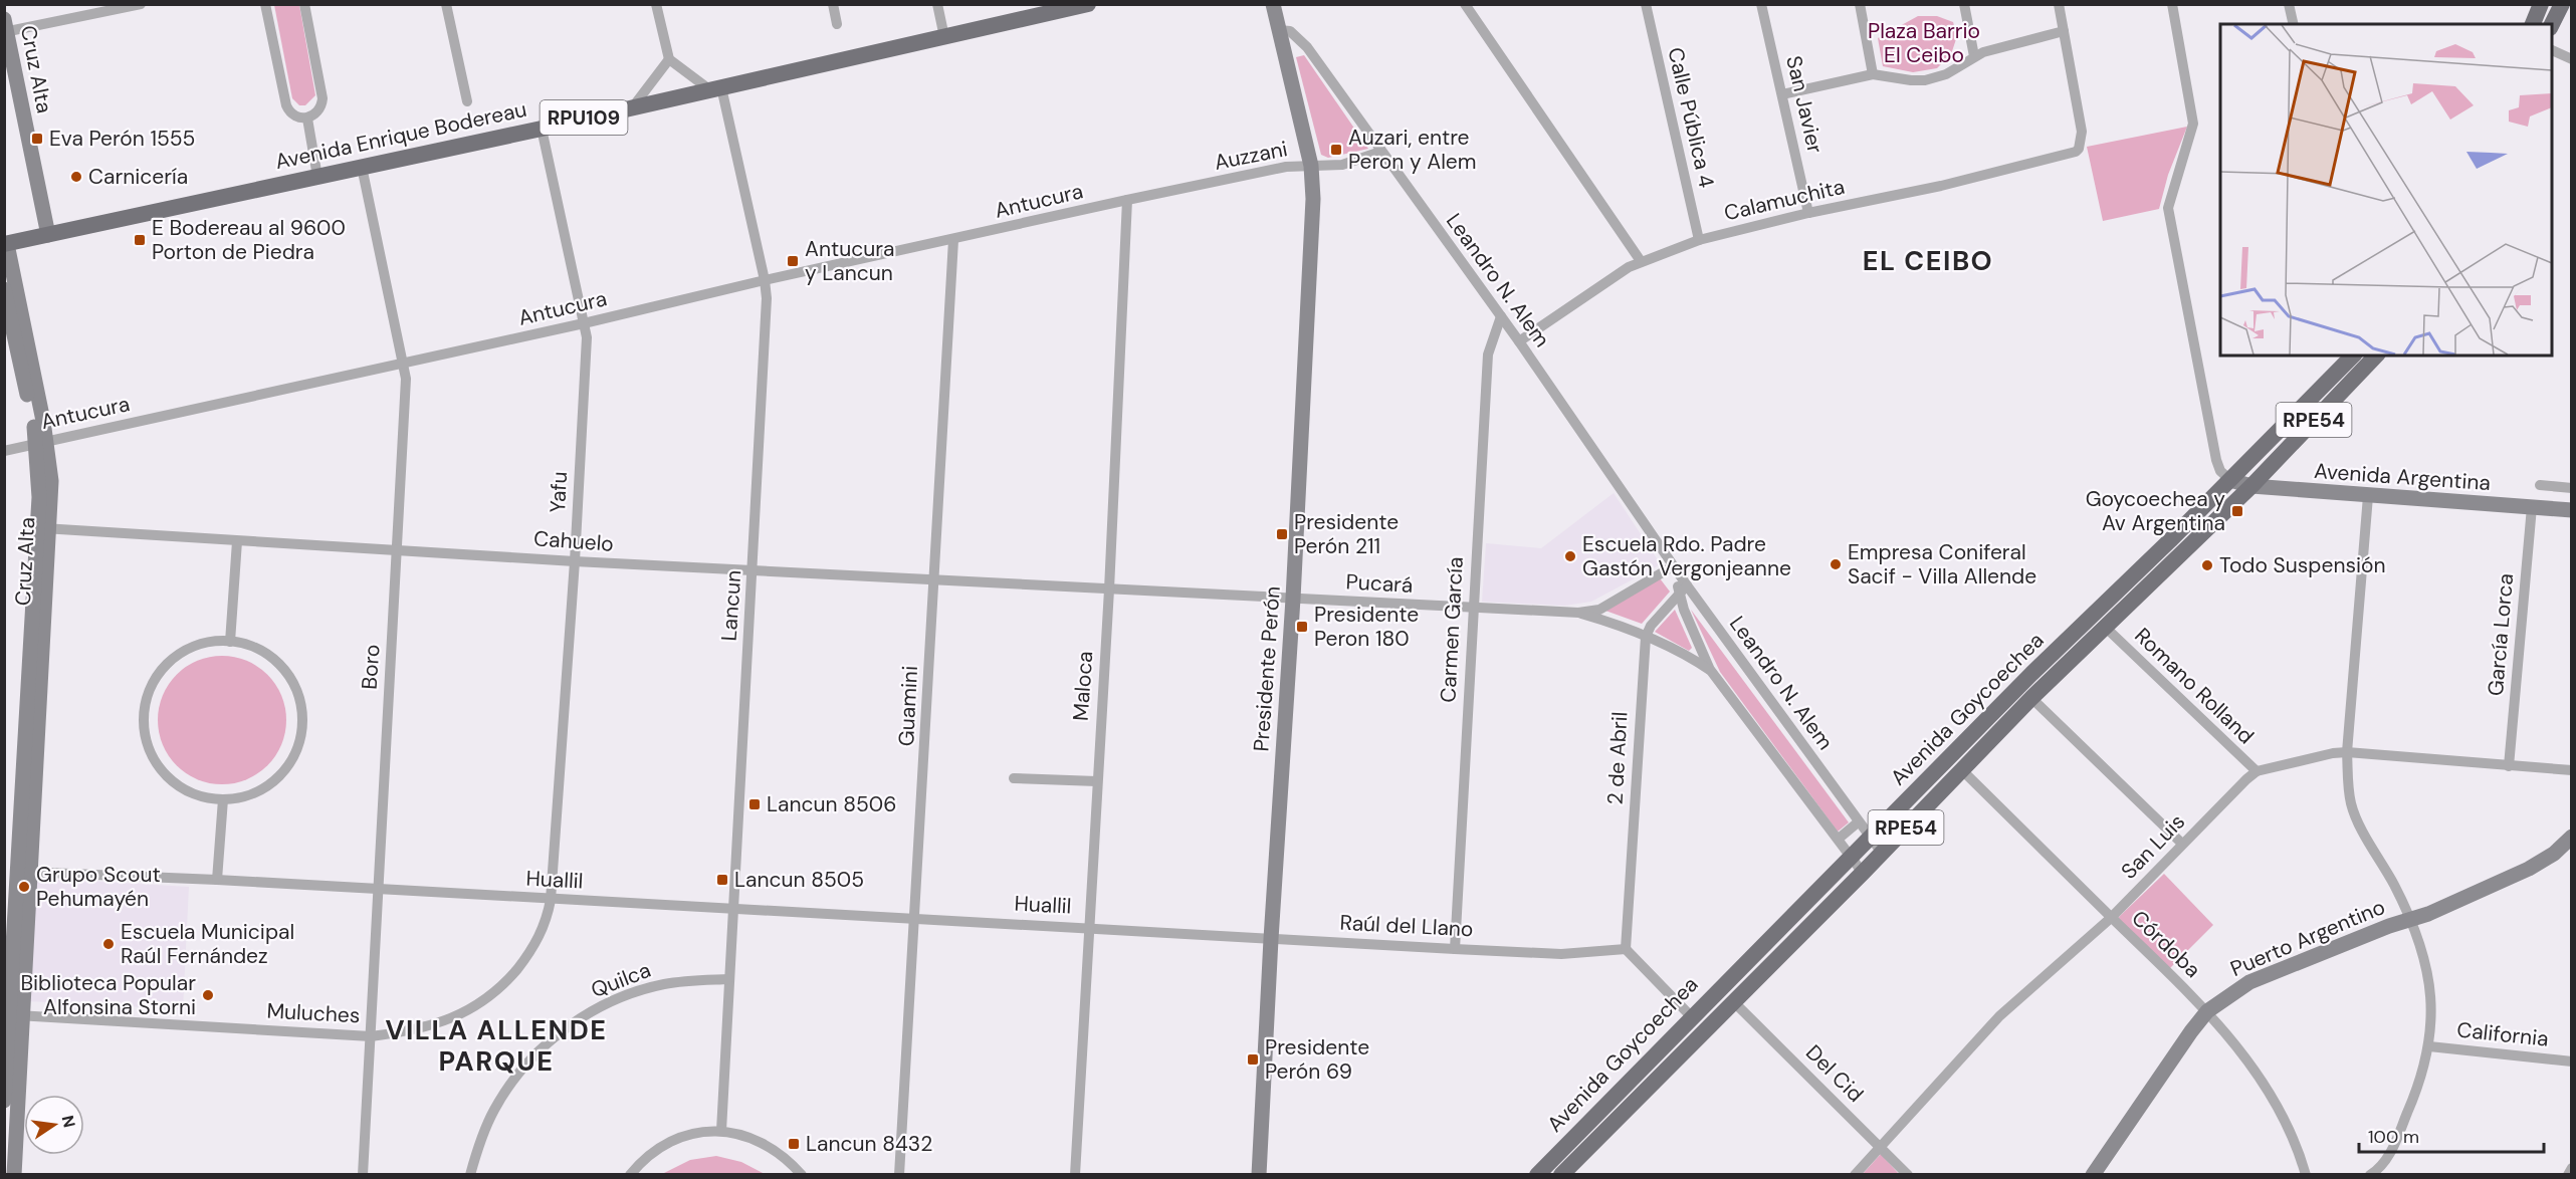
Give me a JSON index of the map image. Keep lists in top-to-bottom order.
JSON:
{
  "streets": {
    "main road": [
      "Cruz Alta",
      "RPU109",
      "Avenida Enrique Bodereau",
      "RPE54",
      "Avenida Argentina",
      "Presidente Perón",
      "Avenida Goycoechea",
      "Puerto Argentino"
    ],
    "street": [
      "San Javier",
      "Calle Pública 4",
      "Auzzani",
      "Calamuchita",
      "Antucura",
      "Leandro N. Alem",
      "Yafu",
      "Cahuelo",
      "Pucará",
      "Lancun",
      "Carmen García",
      "García Lorca",
      "Boro",
      "Maloca",
      "Romano Rolland",
      "Guamini",
      "2 de Abril",
      "San Luis",
      "Huallil",
      "Raúl del Llano",
      "Córdoba",
      "Quilca",
      "Muluches",
      "California",
      "Del Cid"
    ]
  },
  "crossings": [
    ["Cruz Alta", "Avenida Enrique Bodereau"],
    ["Cruz Alta", "Antucura"],
    ["Cruz Alta", "Cahuelo"],
    ["Cruz Alta", "Huallil"],
    ["Cruz Alta", "Muluches"],
    ["San Javier", "Calamuchita"],
    ["Calle Pública 4", "Calamuchita"],
    ["Avenida Enrique Bodereau", "Yafu"],
    ["Avenida Enrique Bodereau", "Lancun"],
    ["Avenida Enrique Bodereau", "Boro"],
    ["Auzzani", "Antucura"],
    ["Auzzani", "Leandro N. Alem"],
    ["Auzzani", "Presidente Perón"],
    ["Auzzani", "Maloca"],
    ["Calamuchita", "Leandro N. Alem"],
    ["Antucura", "Yafu"],
    ["Antucura", "Lancun"],
    ["Antucura", "Boro"],
    ["Antucura", "Maloca"],
    ["Antucura", "Guamini"],
    ["Leandro N. Alem", "Pucará"],
    ["Leandro N. Alem", "Carmen García"],
    ["Leandro N. Alem", "Presidente Perón"],
    ["Leandro N. Alem", "Avenida Goycoechea"],
    ["Leandro N. Alem", "2 de Abril"],
    ["Avenida Argentina", "García Lorca"],
    ["Avenida Argentina", "Avenida Goycoechea"],
    ["Yafu", "Cahuelo"],
    ["Yafu", "Huallil"],
    ["Yafu", "Muluches"],
    ["Cahuelo", "Pucará"],
    ["Cahuelo", "Lancun"],
    ["Cahuelo", "Boro"],
    ["Cahuelo", "Maloca"],
    ["Cahuelo", "Guamini"],
    ["Pucará", "Carmen García"],
    ["Pucará", "Presidente Perón"],
    ["Pucará", "Maloca"],
    ["Lancun", "Huallil"],
    ["Lancun", "Quilca"],
    ["Carmen García", "Raúl del Llano"],
    ["García Lorca", "San Luis"],
    ["Boro", "Huallil"],
    ["Boro", "Muluches"],
    ["Presidente Perón", "Raúl del Llano"],
    ["Maloca", "Huallil"],
    ["Maloca", "Raúl del Llano"],
    ["Romano Rolland", "Avenida Goycoechea"],
    ["Romano Rolland", "San Luis"],
    ["Guamini", "Huallil"],
    ["Avenida Goycoechea", "Córdoba"],
    ["Avenida Goycoechea", "Del Cid"],
    ["2 de Abril", "Raúl del Llano"],
    ["San Luis", "Córdoba"],
    ["San Luis", "Del Cid"],
    ["Huallil", "Raúl del Llano"],
    ["Huallil", "Muluches"],
    ["Puerto Argentino", "Córdoba"]
  ],
  "districts": ["EL CEIBO", "VILLA ALLENDE PARQUE"],
  "parks": ["Plaza Barrio El Ceibo"],
  "places": {
    "transit": [
      "Eva Perón 1555",
      "Auzari, entre Peron y Alem",
      "E Bodereau al 9600 Porton de Piedra",
      "Antucura y Lancun",
      "Goycoechea y Av Argentina",
      "Presidente Perón 211",
      "Presidente Peron 180",
      "Lancun 8506",
      "Lancun 8505",
      "Presidente Perón 69",
      "Lancun 8432"
    ],
    "other": [
      "Carnicería",
      "Escuela Rdo. Padre Gastón Vergonjeanne",
      "Empresa Coniferal Sacif - Villa Allende",
      "Todo Suspensión",
      "Grupo Scout Pehumayén",
      "Escuela Municipal Raúl Fernández",
      "Biblioteca Popular Alfonsina Storni"
    ]
  },
  "scale_bar": "100 m",
  "north": "right"
}
